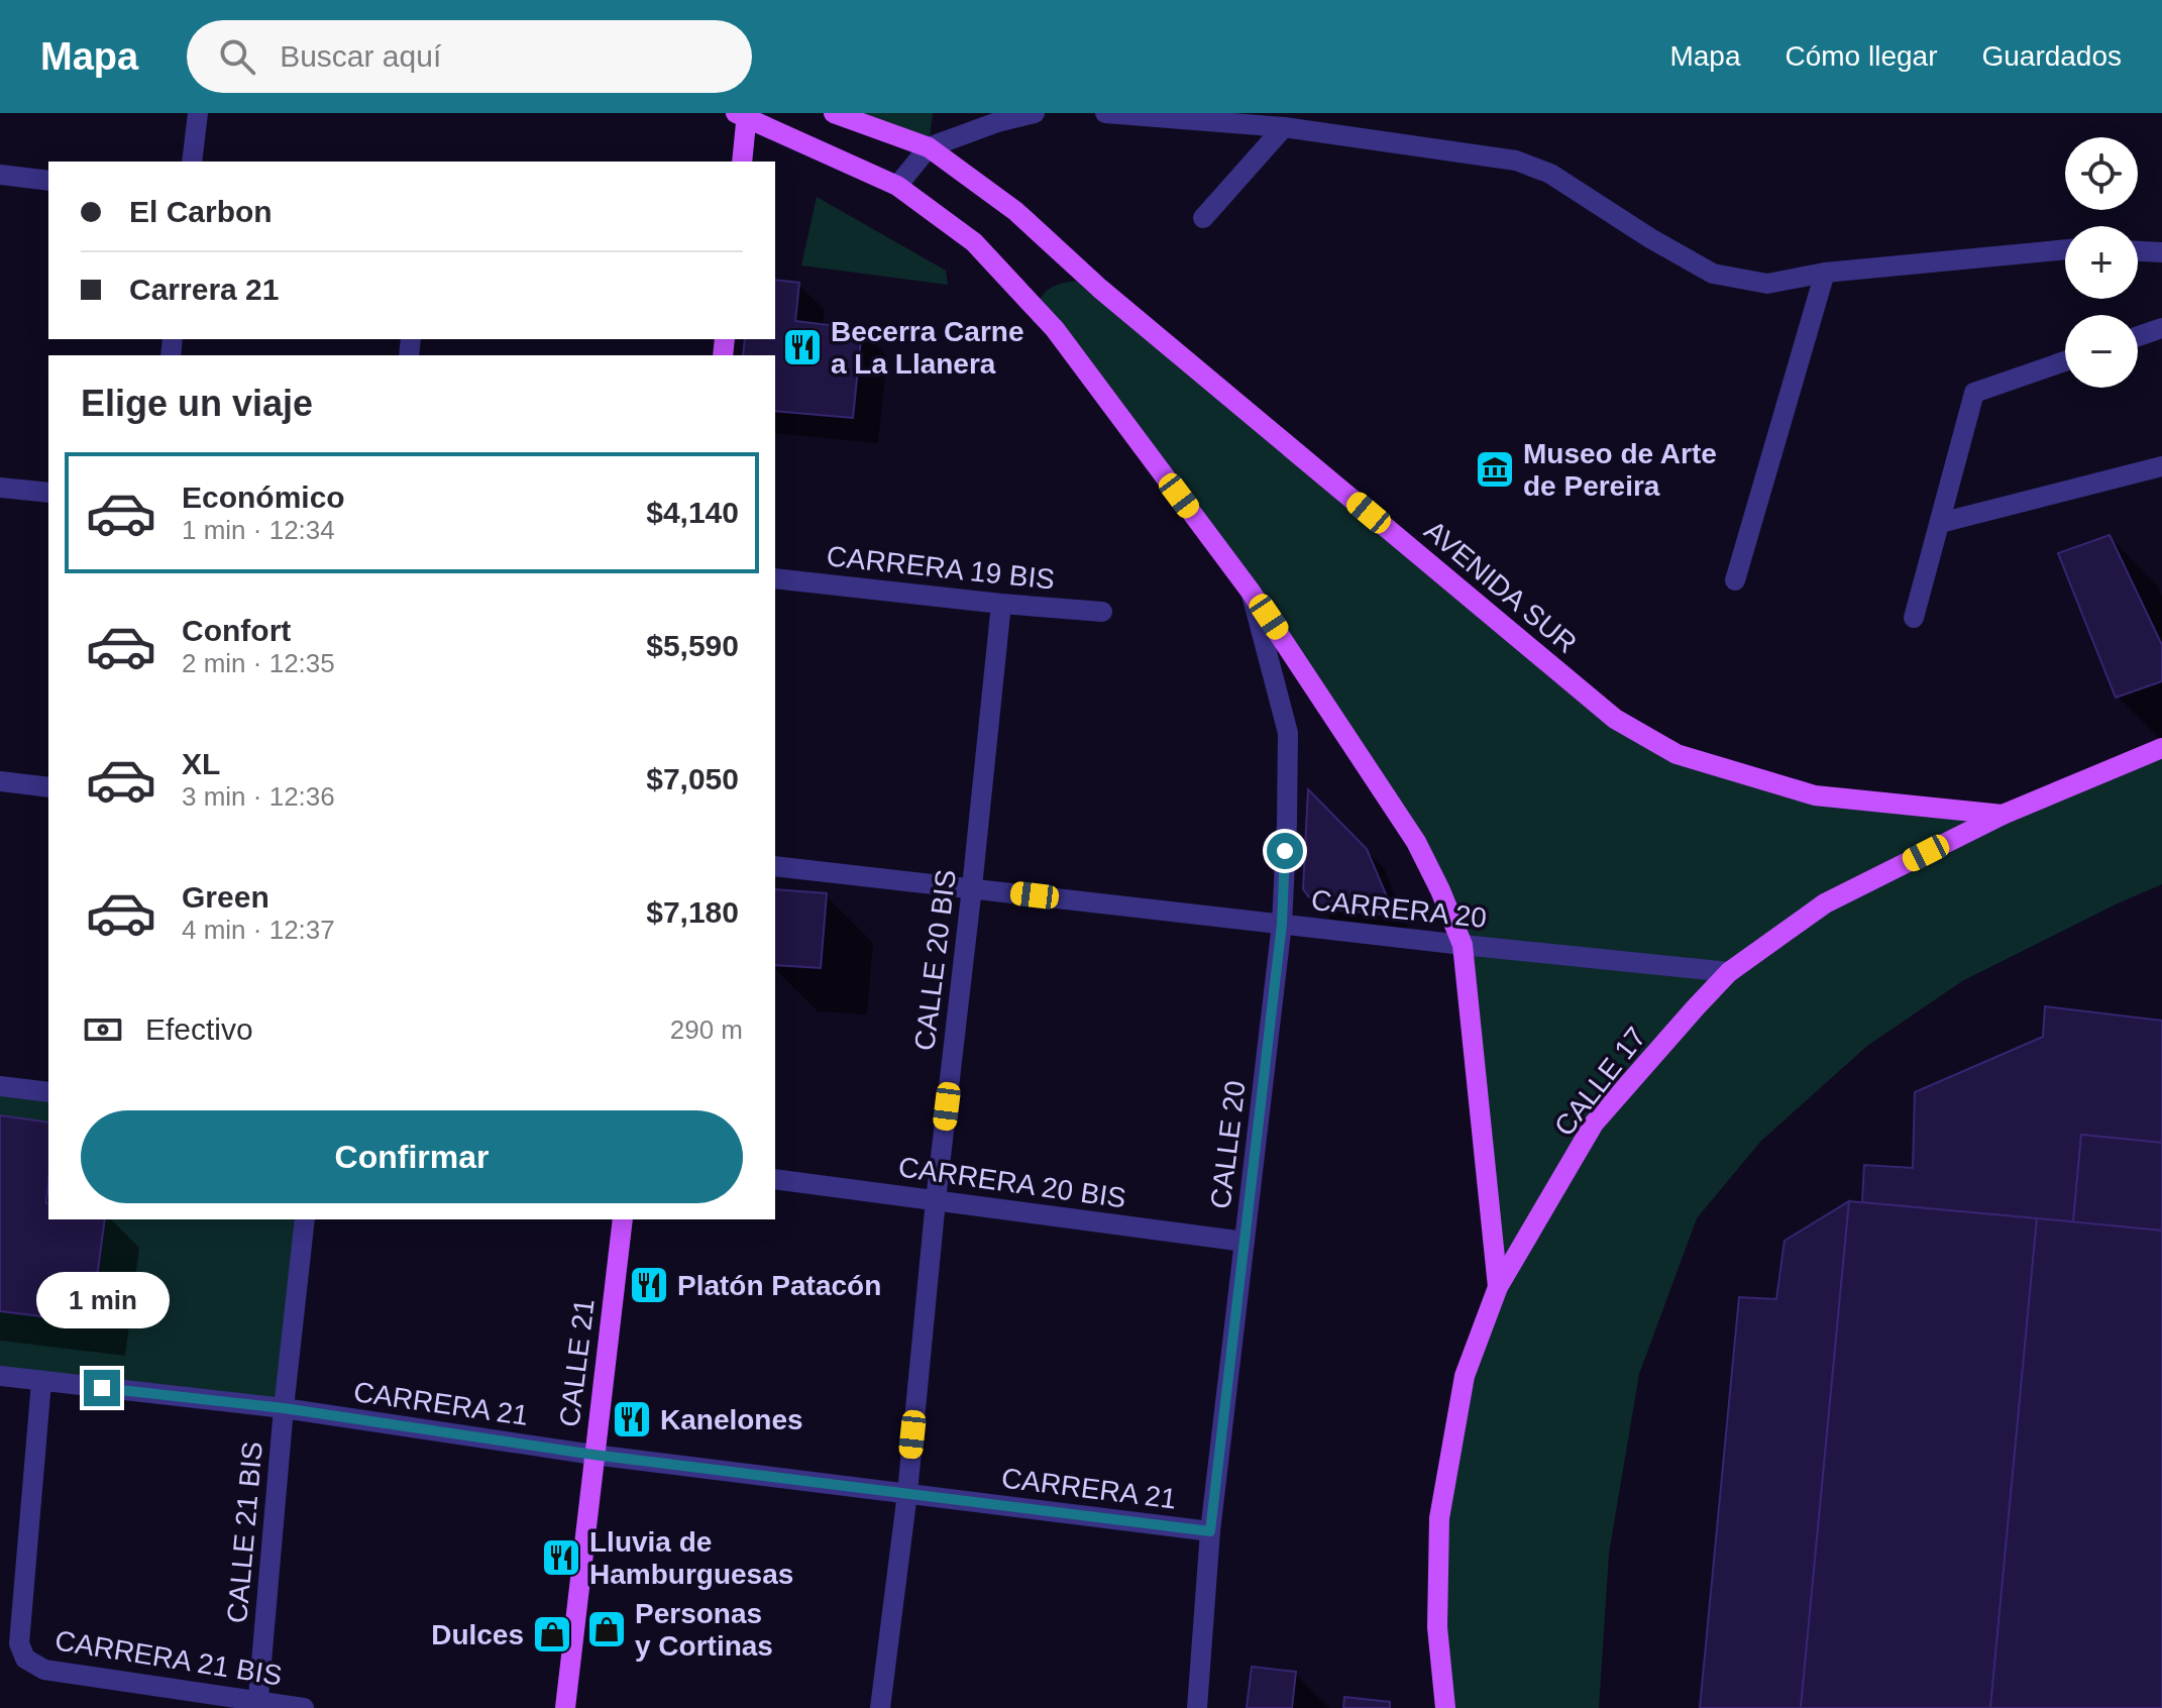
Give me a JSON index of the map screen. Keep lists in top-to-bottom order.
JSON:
{
  "streets": {
    "main road": ["AVENIDA SUR", "CALLE 17", "CALLE 21"],
    "street": [
      "CARRERA 19 BIS",
      "CARRERA 20",
      "CALLE 20 BIS",
      "CALLE 20",
      "CARRERA 20 BIS",
      "CARRERA 21",
      "CALLE 21 BIS",
      "CARRERA 21 BIS"
    ]
  },
  "crossings": [
    ["CARRERA 19 BIS", "CALLE 20 BIS"],
    ["AVENIDA SUR", "CALLE 17"],
    ["CARRERA 20", "CALLE 20 BIS"],
    ["CARRERA 20", "CALLE 17"],
    ["CARRERA 20", "CALLE 20"],
    ["CALLE 20 BIS", "CARRERA 20 BIS"],
    ["CALLE 20 BIS", "CARRERA 21"],
    ["CALLE 20", "CARRERA 20 BIS"],
    ["CALLE 20", "CARRERA 21"],
    ["CALLE 21", "CARRERA 21"],
    ["CARRERA 21", "CALLE 21 BIS"],
    ["CARRERA 21", "CARRERA 21 BIS"],
    ["CALLE 21 BIS", "CARRERA 21 BIS"]
  ],
  "places": {
    "restaurant": [
      "Becerra Carne a La Llanera",
      "Platón Patacón",
      "Kanelones",
      "Lluvia de Hamburguesas"
    ],
    "museum": ["Museo de Arte de Pereira"],
    "shop": ["Personas y Cortinas", "Dulces"]
  },
  "page": {
    "header": "Mapa",
    "search": "Buscar aquí",
    "nav": ["Mapa", "Cómo llegar", "Guardados"],
    "map_buttons": ["+", "−"],
    "banner": ["El Carbon", "Carrera 21"],
    "heading": "Elige un viaje",
    "list": [
      {
        "name": "Económico",
        "note": "1 min · 12:34",
        "value": "$4,140"
      },
      {
        "name": "Confort",
        "note": "2 min · 12:35",
        "value": "$5,590"
      },
      {
        "name": "XL",
        "note": "3 min · 12:36",
        "value": "$7,050"
      },
      {
        "name": "Green",
        "note": "4 min · 12:37",
        "value": "$7,180"
      }
    ],
    "pay": ["Efectivo", "290 m"],
    "buttons": "Confirmar",
    "bubble": "1 min"
  }
}
